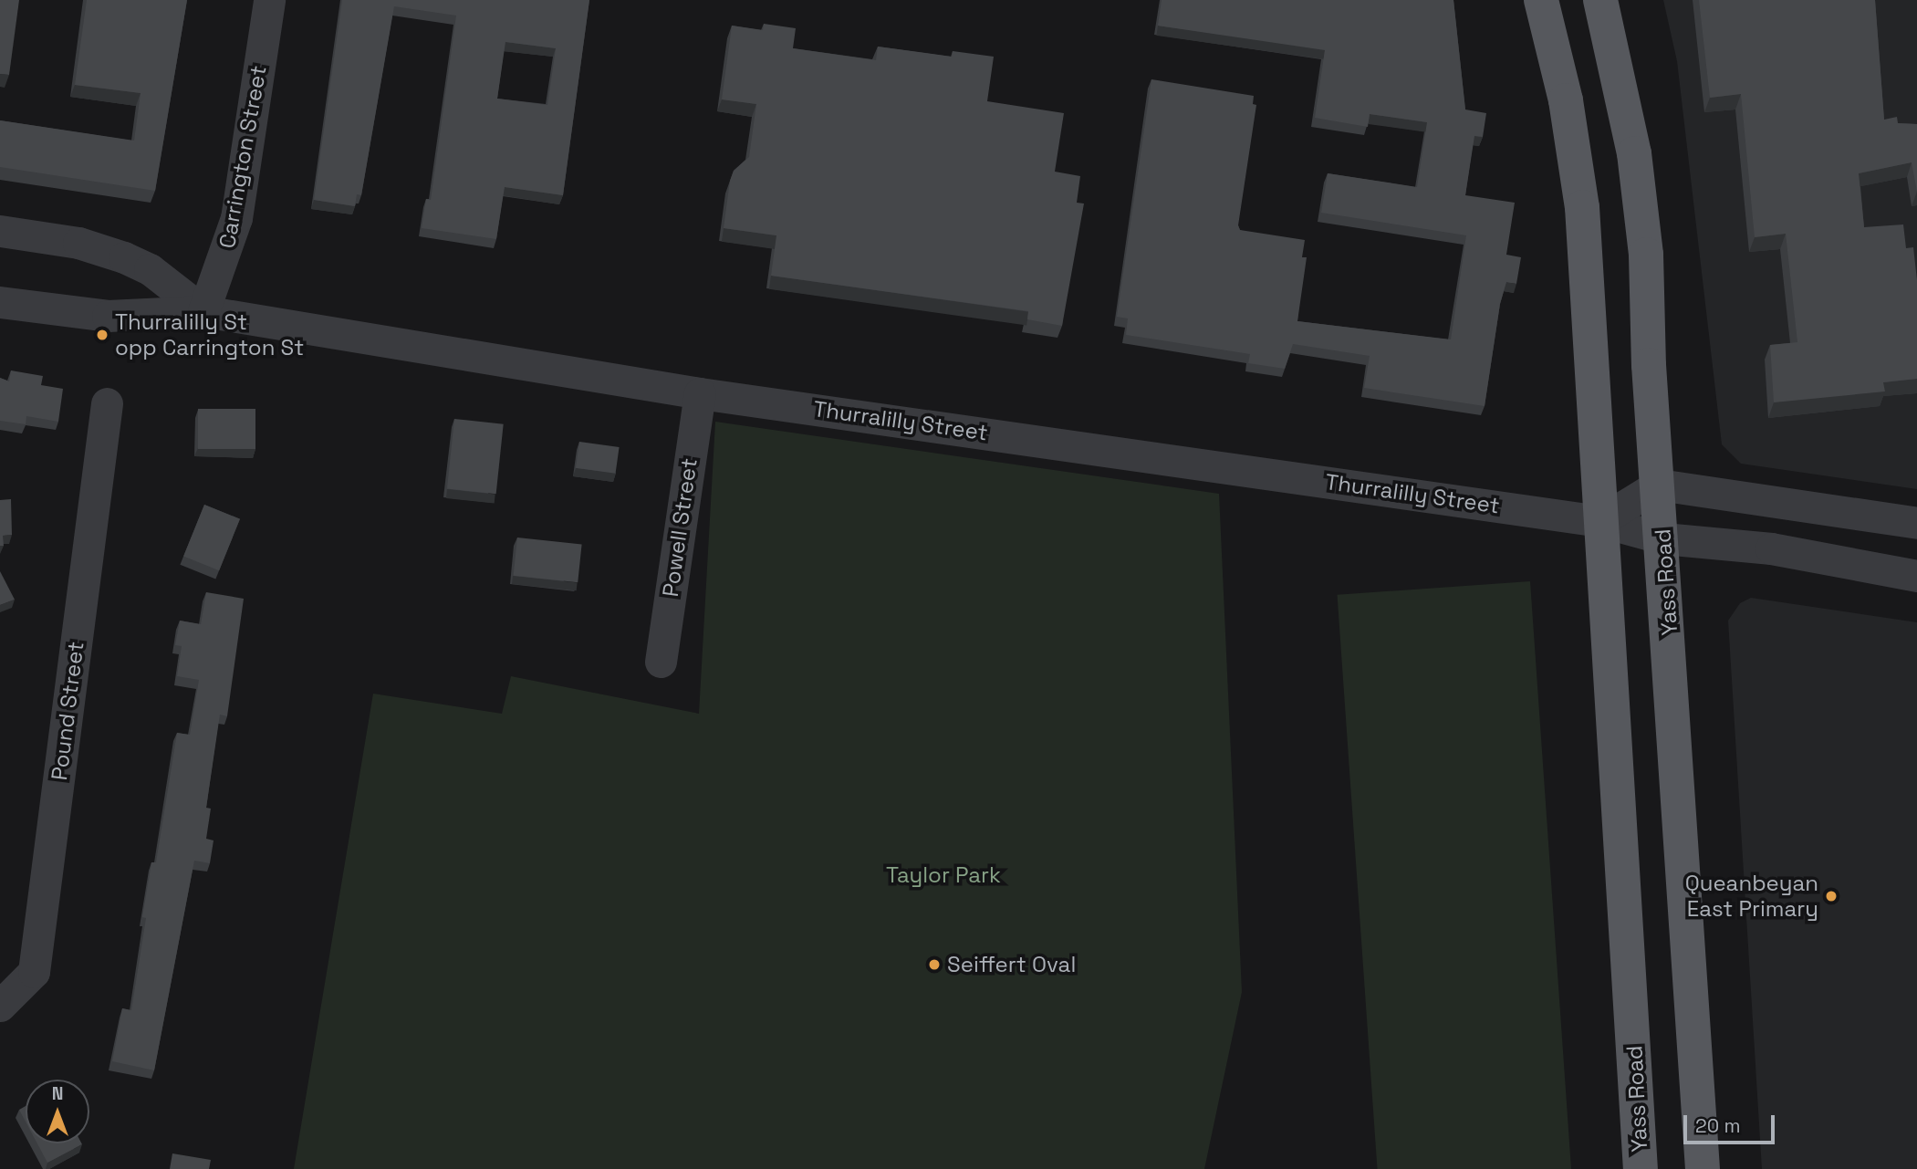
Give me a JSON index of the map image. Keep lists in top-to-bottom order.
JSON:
{
  "streets": {
    "main road": ["Yass Road"],
    "street": [
      "Carrington Street",
      "Thurralilly Street",
      "Powell Street",
      "Pound Street"
    ]
  },
  "crossings": [
    ["Carrington Street", "Thurralilly Street"],
    ["Thurralilly Street", "Powell Street"],
    ["Thurralilly Street", "Yass Road"]
  ],
  "parks": ["Taylor Park"],
  "places": ["Thurralilly St opp Carrington St", "Queanbeyan East Primary", "Seiffert Oval"],
  "scale_bar": "20 m",
  "north": "top"
}
